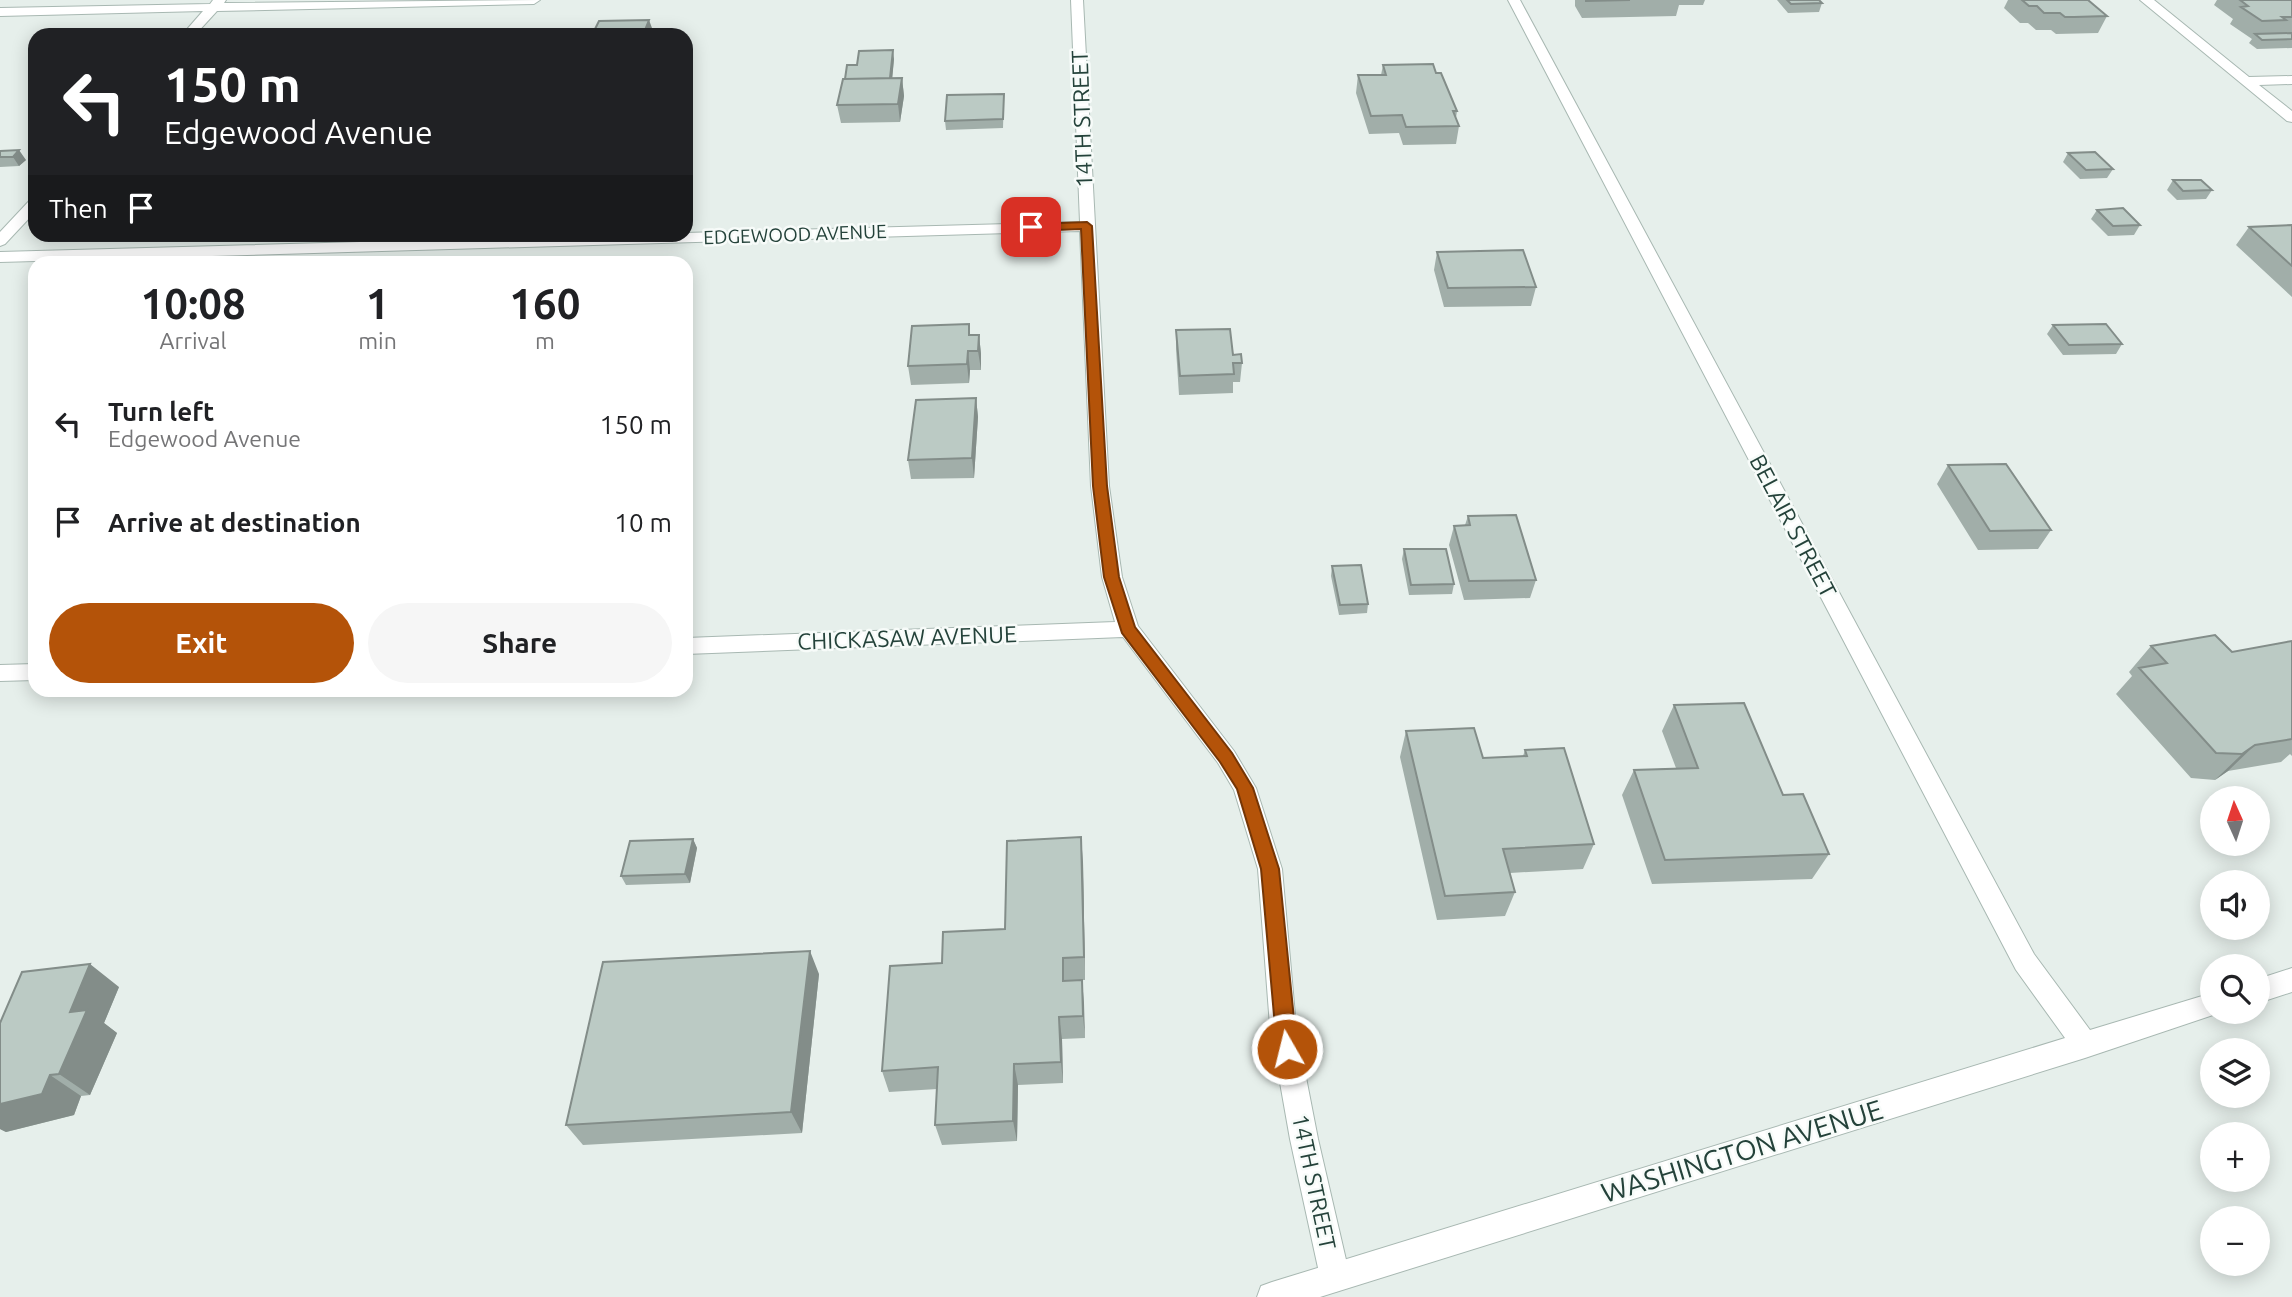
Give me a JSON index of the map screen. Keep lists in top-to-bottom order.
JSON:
{
  "streets": {
    "street": [
      "14TH STREET",
      "EDGEWOOD AVENUE",
      "BELAIR STREET",
      "CHICKASAW AVENUE",
      "WASHINGTON AVENUE"
    ]
  },
  "crossings": [
    ["14TH STREET", "EDGEWOOD AVENUE"],
    ["14TH STREET", "CHICKASAW AVENUE"],
    ["14TH STREET", "WASHINGTON AVENUE"],
    ["BELAIR STREET", "WASHINGTON AVENUE"]
  ],
  "north": "top",
  "page": {
    "turn": ["150 m", "Edgewood Avenue"],
    "then": "Then",
    "eta": [
      "10:08",
      "Arrival",
      "1",
      "min",
      "160",
      "m"
    ],
    "list": [
      {
        "name": "Turn left",
        "note": "Edgewood Avenue",
        "value": "150 m"
      },
      {
        "name": "Arrive at destination",
        "value": "10 m"
      }
    ],
    "buttons": ["Exit", "Share"],
    "map_buttons": ["+", "−"]
  }
}
